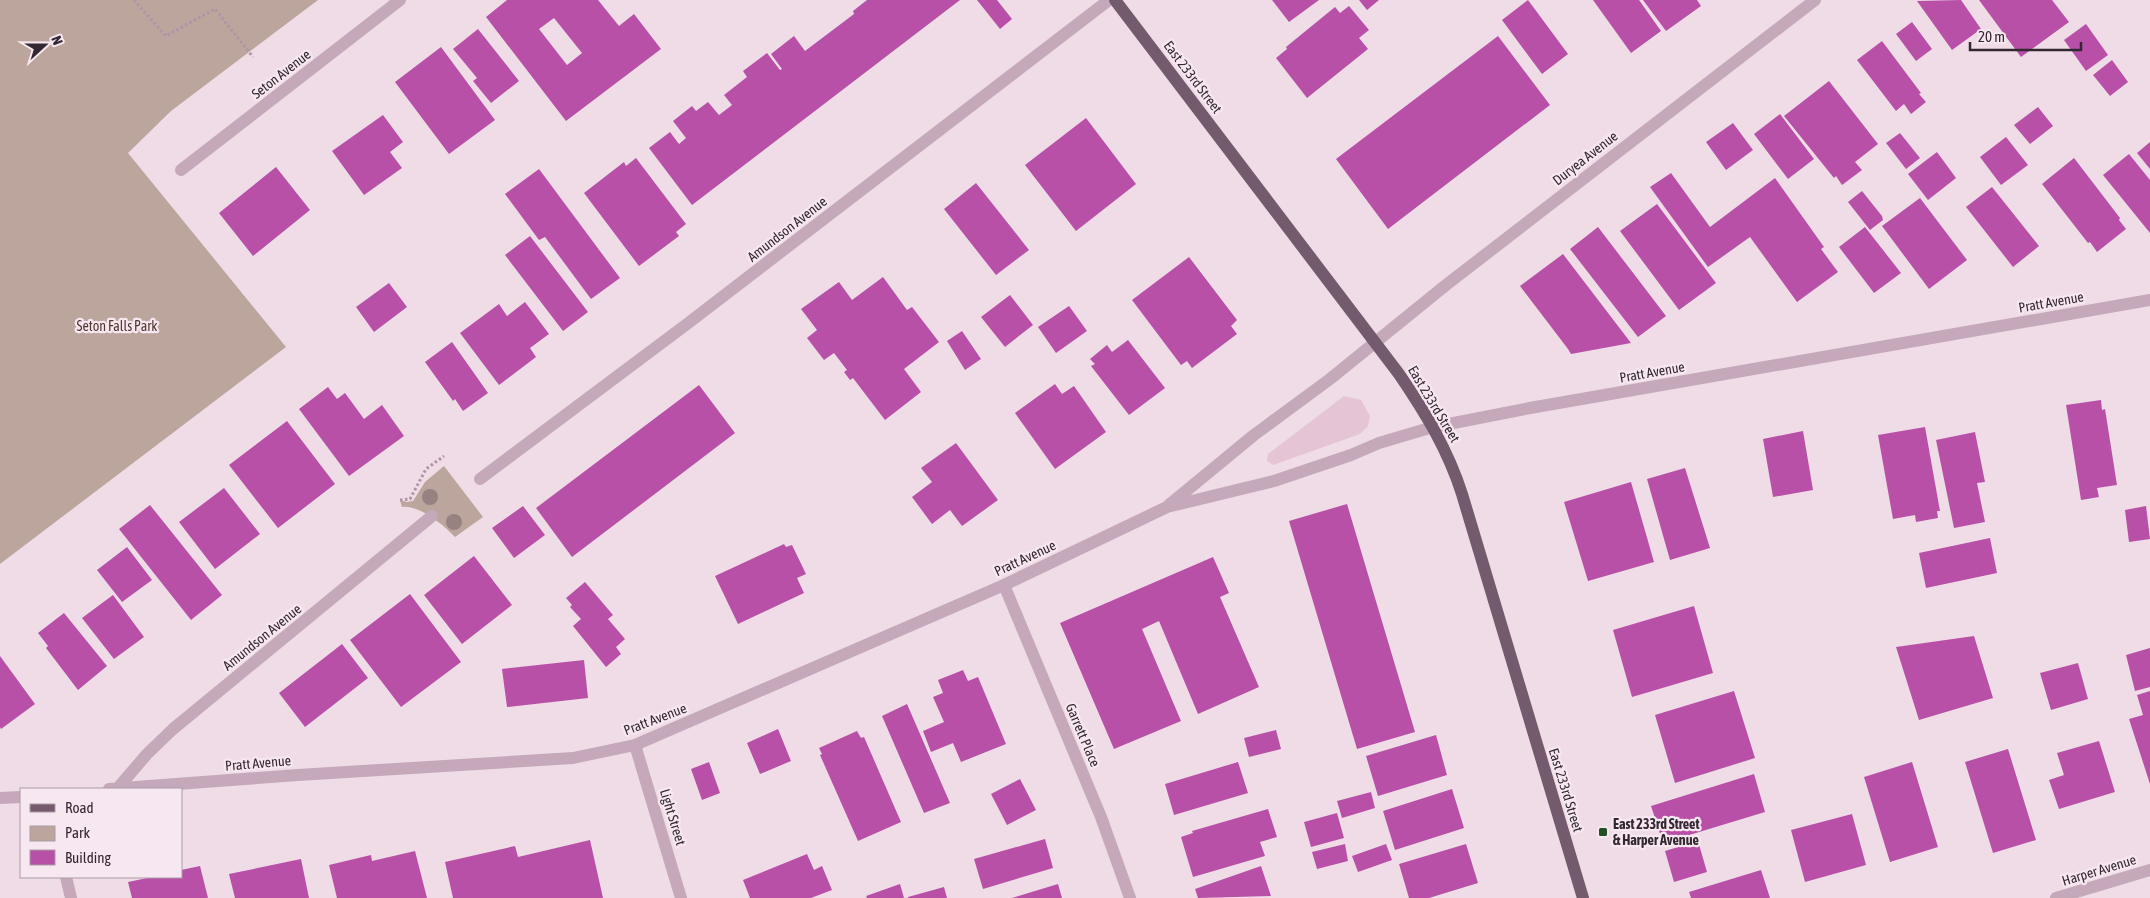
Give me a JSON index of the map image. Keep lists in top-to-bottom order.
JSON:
{
  "streets": {
    "main road": ["East 233rd Street"],
    "street": [
      "Seton Avenue",
      "Duryea Avenue",
      "Amundson Avenue",
      "Pratt Avenue",
      "Garrett Place",
      "Light Street",
      "Harper Avenue"
    ]
  },
  "crossings": [
    ["East 233rd Street", "Duryea Avenue"],
    ["East 233rd Street", "Pratt Avenue"],
    ["Duryea Avenue", "Pratt Avenue"],
    ["Pratt Avenue", "Garrett Place"],
    ["Pratt Avenue", "Light Street"]
  ],
  "parks": ["Seton Falls Park"],
  "places": {
    "transit": ["East 233rd Street & Harper Avenue"]
  },
  "legend": ["Road", "Park", "Building"],
  "scale_bar": "20 m",
  "north": "right"
}
